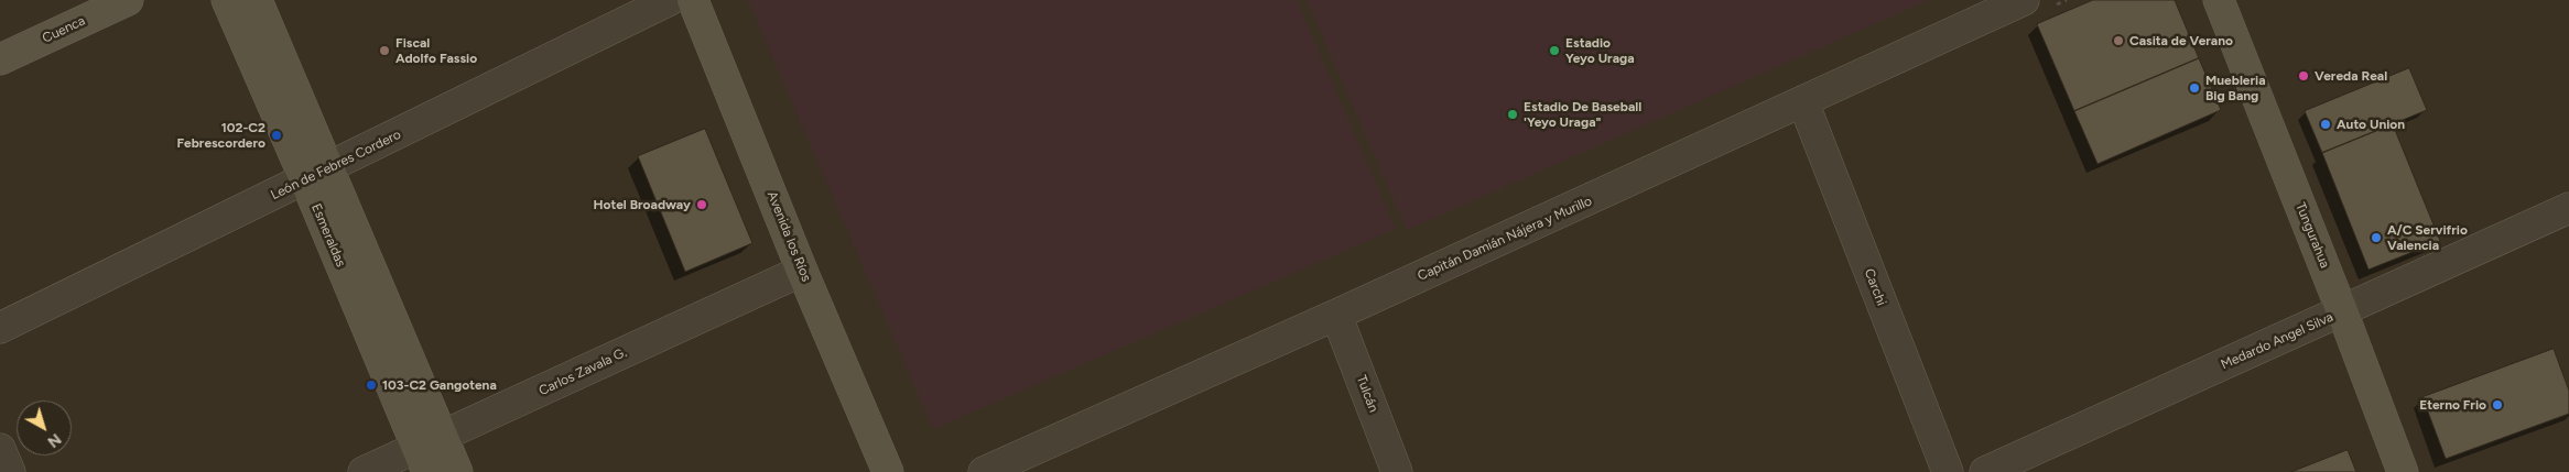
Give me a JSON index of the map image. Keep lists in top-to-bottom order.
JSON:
{
  "streets": {
    "main road": [
      "Cuenca",
      "Esmeraldas",
      "Tungurahua",
      "Avenida los Ríos"
    ],
    "street": [
      "León de Febres Cordero",
      "Capitán Damián Nájera y Murillo",
      "Carchi",
      "Medardo Angel Silva",
      "Carlos Zavala G.",
      "Tulcán"
    ]
  },
  "crossings": [
    ["León de Febres Cordero", "Esmeraldas"],
    ["Esmeraldas", "Carlos Zavala G."],
    ["Tungurahua", "Medardo Angel Silva"],
    ["Avenida los Ríos", "Carlos Zavala G."],
    ["Capitán Damián Nájera y Murillo", "Carchi"],
    ["Capitán Damián Nájera y Murillo", "Tulcán"]
  ],
  "places": [
    "Casita de Verano",
    "Fiscal Adolfo Fassio",
    "Estadio Yeyo Uraga",
    "Vereda Real",
    "Muebleria Big Bang",
    "Estadio De Baseball 'Yeyo Uraga\"",
    "Auto Union",
    "102-C2 Febrescordero",
    "Hotel Broadway",
    "A/C Servifrio Valencia",
    "103-C2 Gangotena",
    "Eterno Frio"
  ],
  "north": "bottom right"
}
